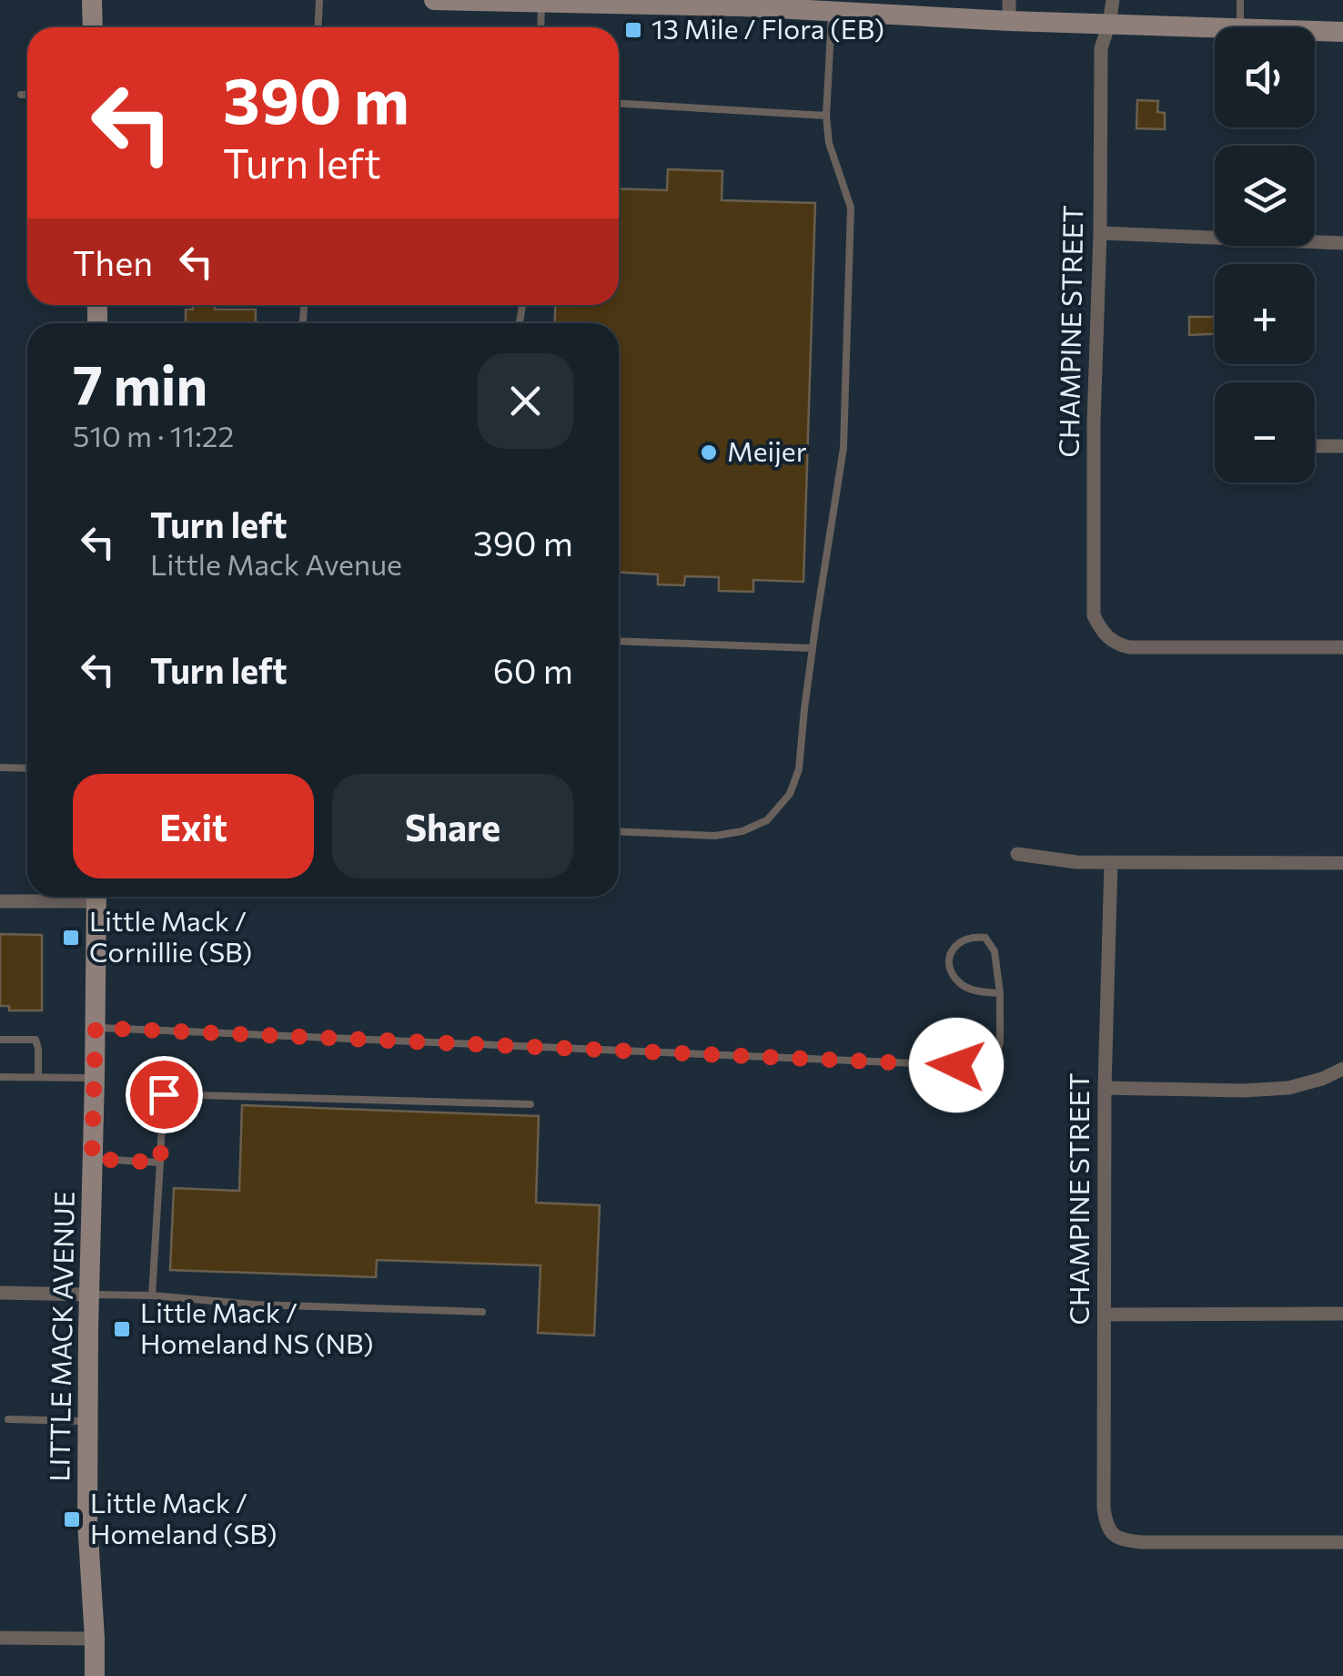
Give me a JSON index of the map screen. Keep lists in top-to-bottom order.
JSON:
{
  "streets": {
    "main road": ["LITTLE MACK AVENUE"],
    "street": ["CHAMPINE STREET"]
  },
  "places": {
    "transit": [
      "13 Mile / Flora (EB)",
      "Little Mack / Cornillie (SB)",
      "Little Mack / Homeland NS (NB)",
      "Little Mack / Homeland (SB)"
    ],
    "other": ["Meijer"]
  },
  "page": {
    "map_buttons": ["+", "−"],
    "turn": ["390 m", "Turn left"],
    "then": "Then",
    "heading": ["7 min", "510 m · 11:22"],
    "list": [
      {
        "name": "Turn left",
        "note": "Little Mack Avenue",
        "value": "390 m"
      },
      {
        "name": "Turn left",
        "value": "60 m"
      }
    ],
    "buttons": ["Exit", "Share"]
  }
}
